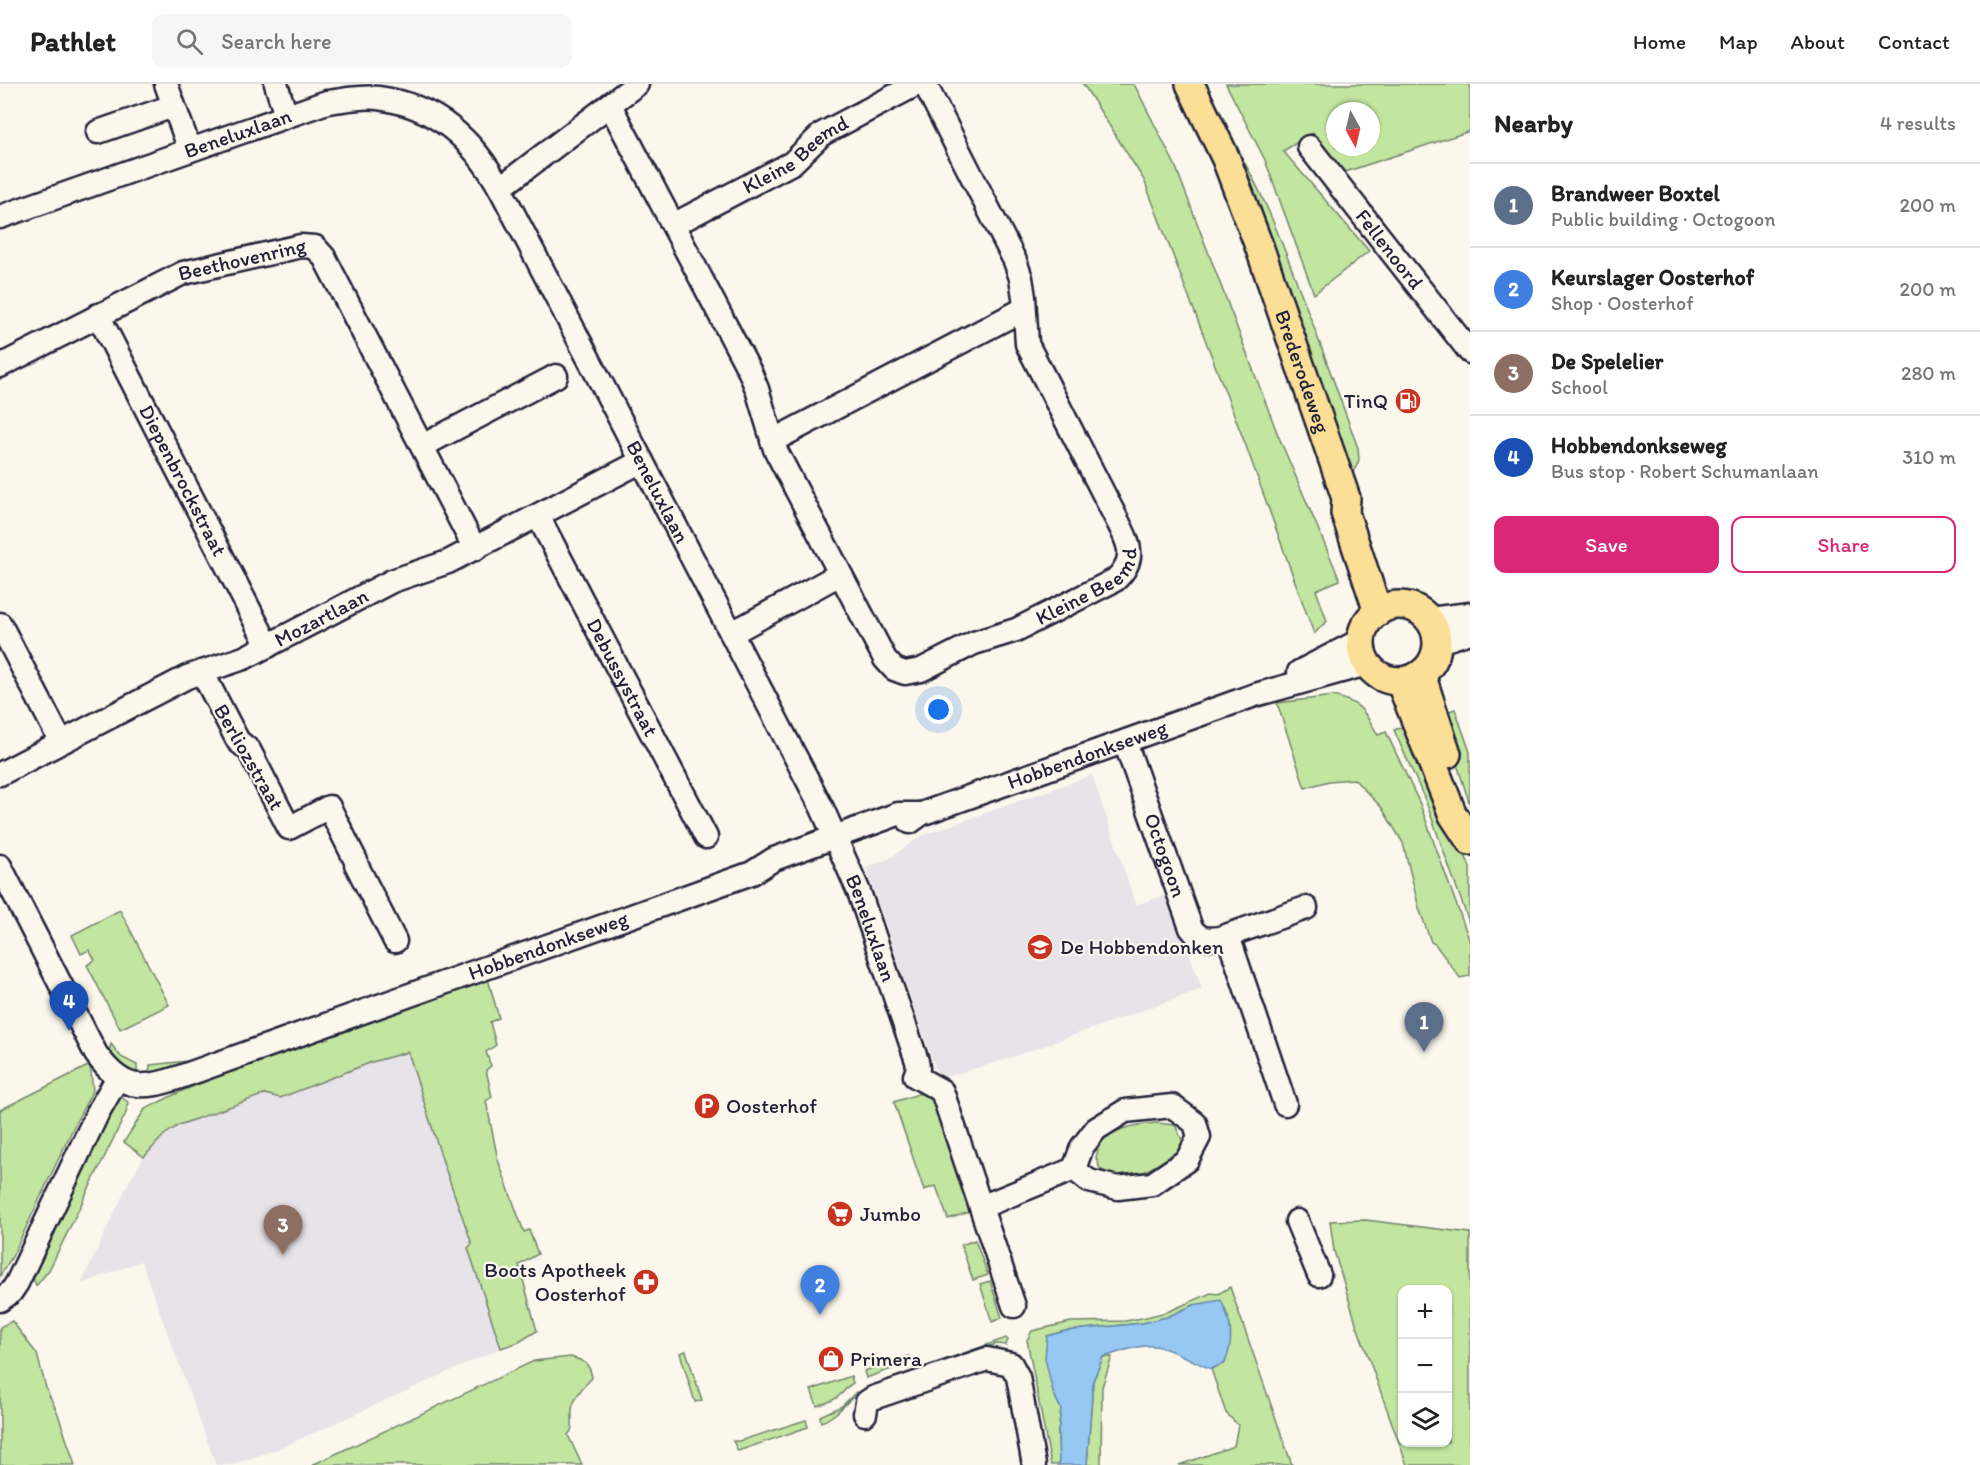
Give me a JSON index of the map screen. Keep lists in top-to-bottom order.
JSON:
{
  "streets": {
    "main road": ["Brederodeweg"],
    "street": [
      "Beneluxlaan",
      "Kleine Beemd",
      "Fellenoord",
      "Beethovenring",
      "Diepenbrockstraat",
      "Mozartlaan",
      "Debussystraat",
      "Hobbendonkseweg",
      "Berliozstraat",
      "Octogoon"
    ]
  },
  "crossings": [
    ["Beneluxlaan", "Mozartlaan"],
    ["Beneluxlaan", "Hobbendonkseweg"],
    ["Beethovenring", "Diepenbrockstraat"],
    ["Beethovenring", "Mozartlaan"],
    ["Brederodeweg", "Hobbendonkseweg"],
    ["Diepenbrockstraat", "Mozartlaan"],
    ["Mozartlaan", "Debussystraat"],
    ["Mozartlaan", "Berliozstraat"],
    ["Hobbendonkseweg", "Octogoon"]
  ],
  "places": {
    "fuel station": ["TinQ"],
    "school or university": ["De Hobbendonken"],
    "parking": ["Oosterhof"],
    "supermarket": ["Jumbo"],
    "pharmacy": ["Boots Apotheek Oosterhof"],
    "shop": ["Primera"]
  },
  "north": "bottom",
  "page": {
    "header": "Pathlet",
    "search": "Search here",
    "nav": [
      "Home",
      "Map",
      "About",
      "Contact"
    ],
    "heading": ["Nearby", "4 results"],
    "list": [
      {
        "mark": "1",
        "name": "Brandweer Boxtel",
        "note": "Public building · Octogoon",
        "value": "200 m"
      },
      {
        "mark": "2",
        "name": "Keurslager Oosterhof",
        "note": "Shop · Oosterhof",
        "value": "200 m"
      },
      {
        "mark": "3",
        "name": "De Spelelier",
        "note": "School",
        "value": "280 m"
      },
      {
        "mark": "4",
        "name": "Hobbendonkseweg",
        "note": "Bus stop · Robert Schumanlaan",
        "value": "310 m"
      }
    ],
    "buttons": ["Save", "Share"],
    "pins": [
      "4",
      "1",
      "3",
      "2"
    ],
    "map_buttons": ["+", "−"]
  }
}
